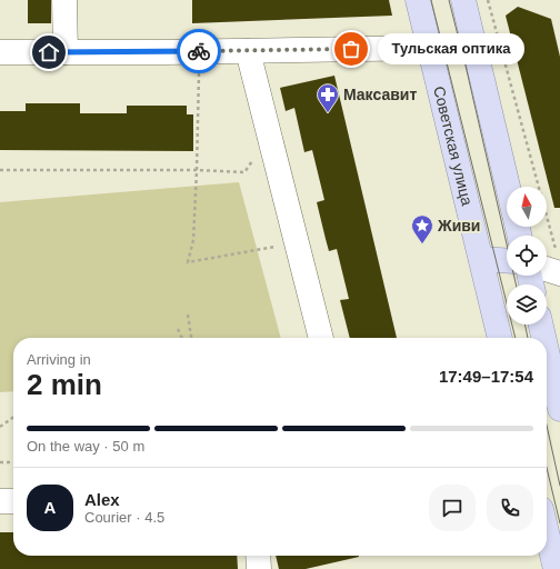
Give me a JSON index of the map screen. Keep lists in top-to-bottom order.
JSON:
{
  "streets": {
    "main road": ["Советская улица"]
  },
  "places": {
    "other": ["Тульская оптика"],
    "pharmacy": ["Максавит"],
    "place": ["Живи"]
  },
  "north": "top",
  "page": {
    "bubble": "Тульская оптика",
    "heading": ["2 min", "Arriving in", "17:49–17:54"],
    "panel": ["Alex", "Courier · 4.5"],
    "bar": "On the way · 50 m",
    "round": "A"
  }
}
